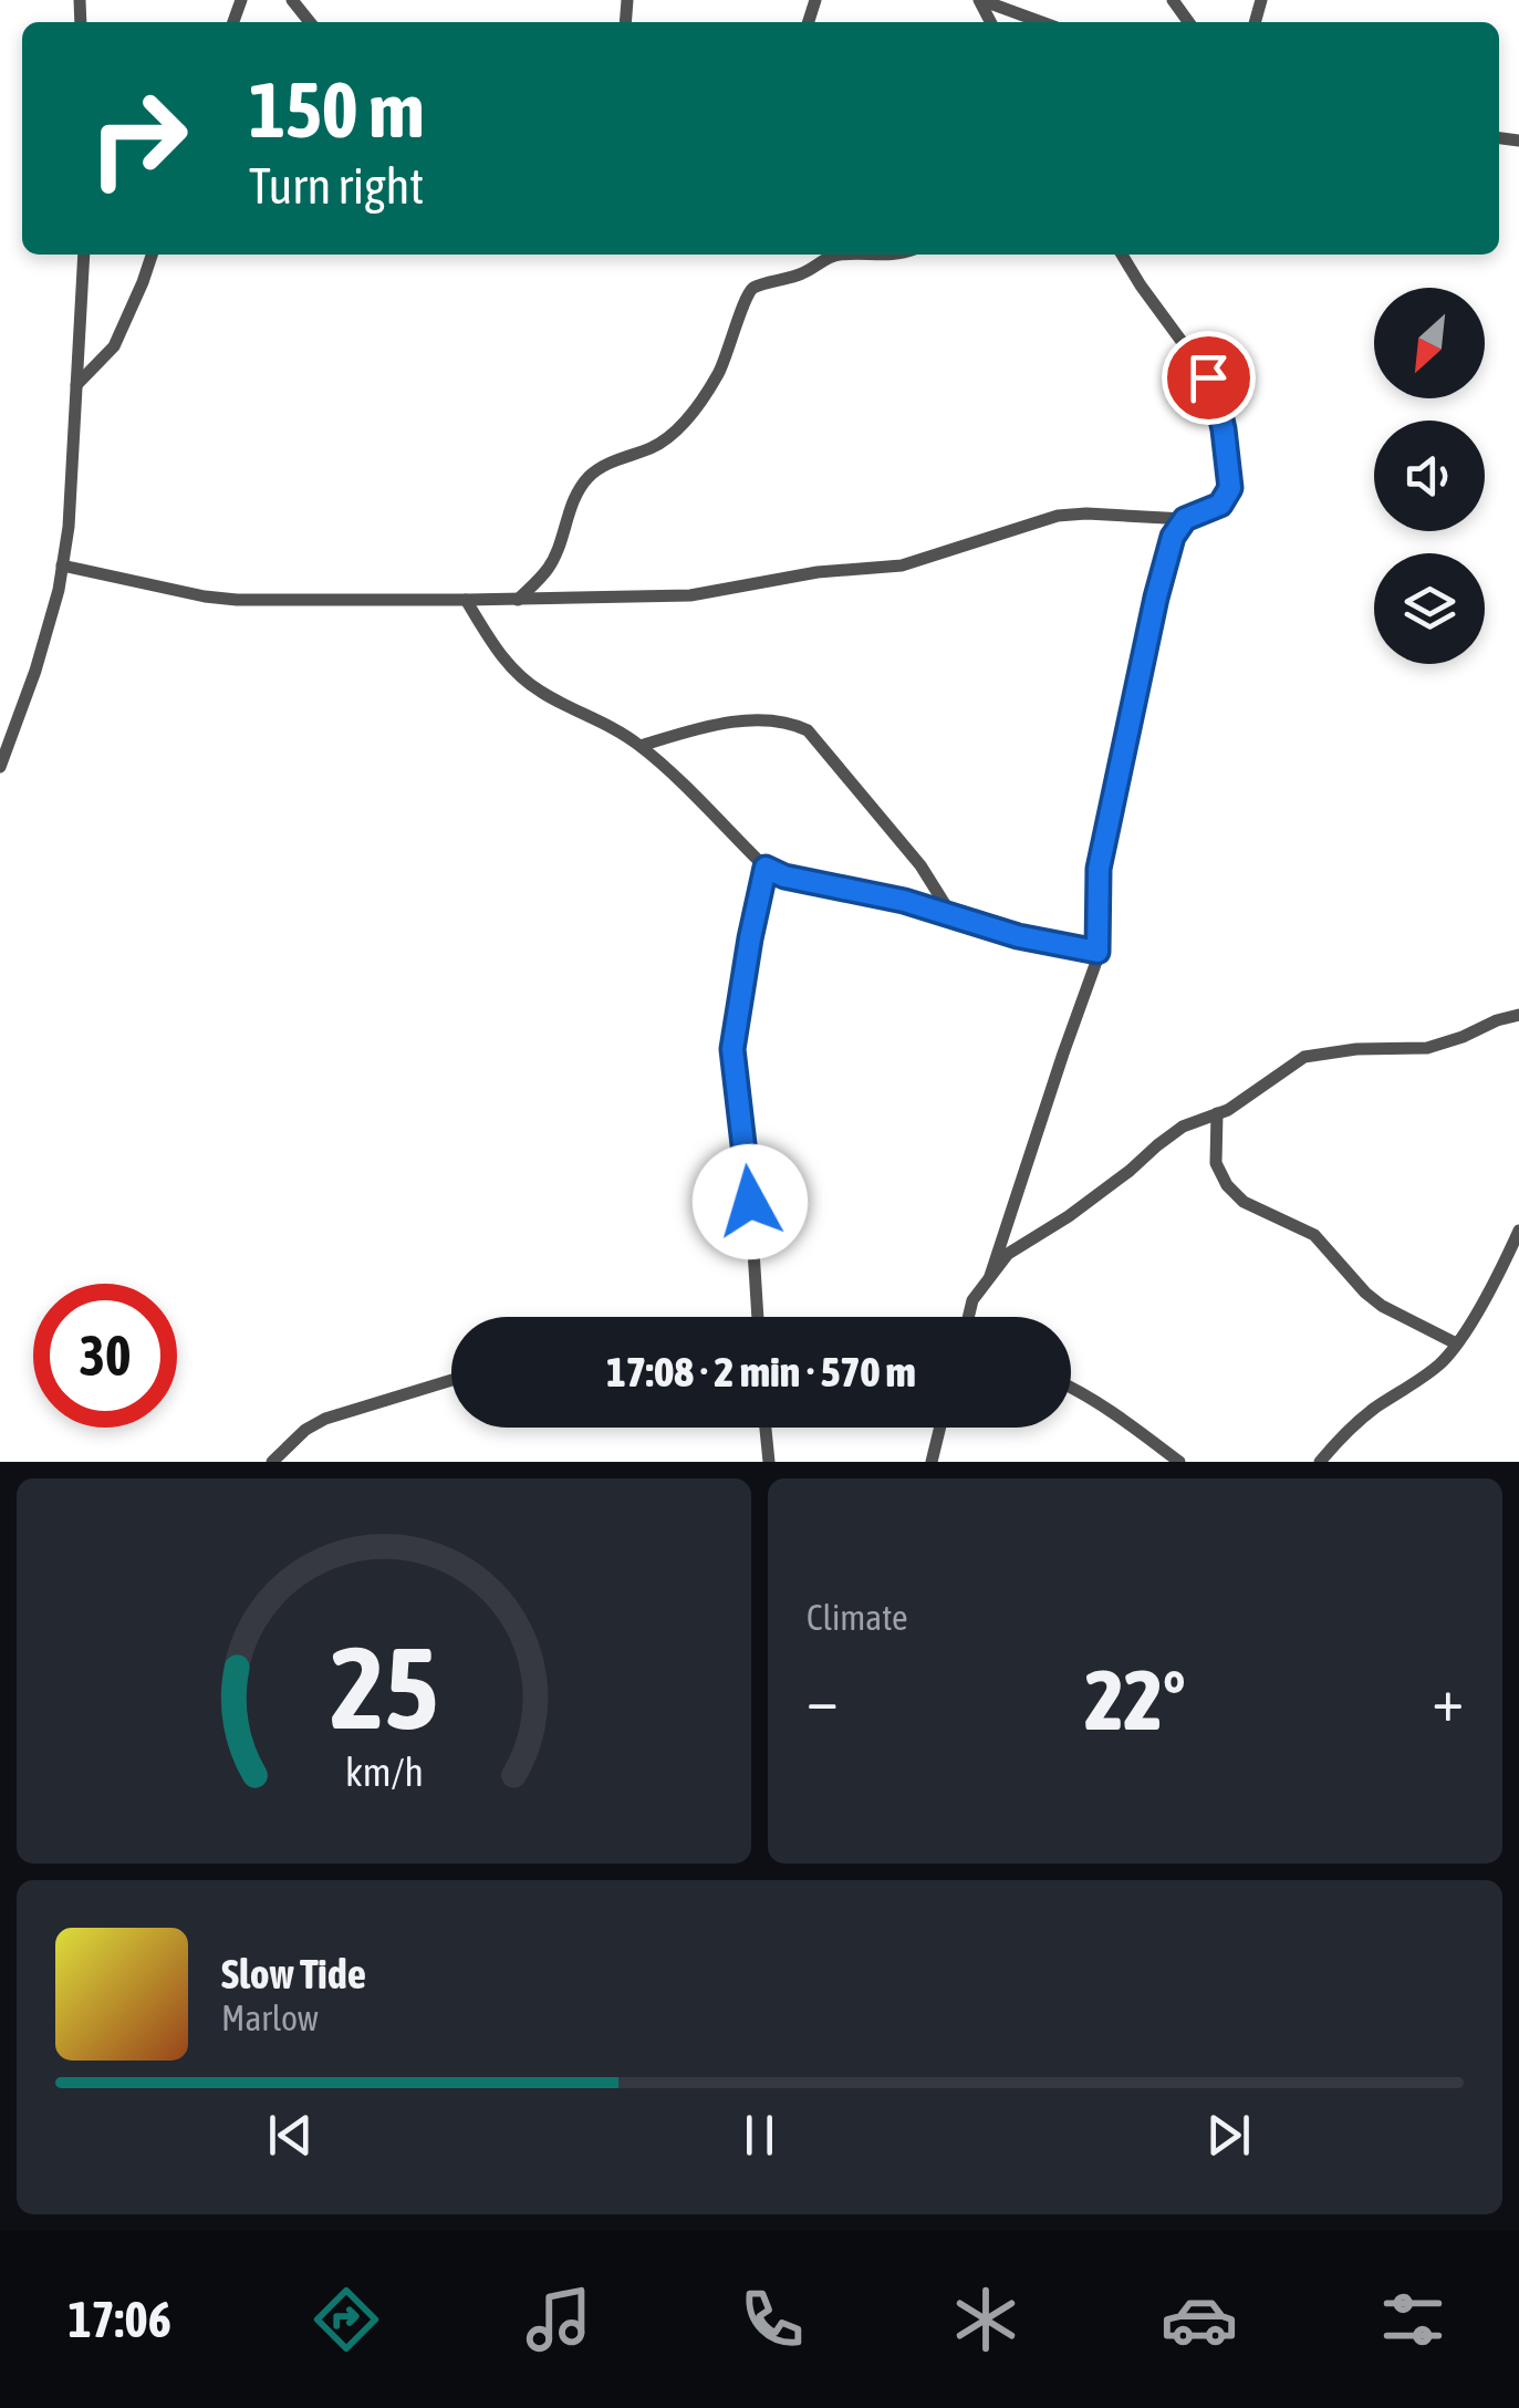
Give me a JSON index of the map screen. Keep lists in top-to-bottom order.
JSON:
{
  "north": "bottom left",
  "page": {
    "turn": ["150 m", "Turn right"],
    "limit": "30",
    "trip": "17:08 · 2 min · 570 m",
    "tile": "Climate",
    "heat": ["−", "22°", "+"],
    "song": ["Slow Tide", "Marlow"],
    "tabs": "17:06",
    "gauge": ["25", "km/h"]
  }
}
